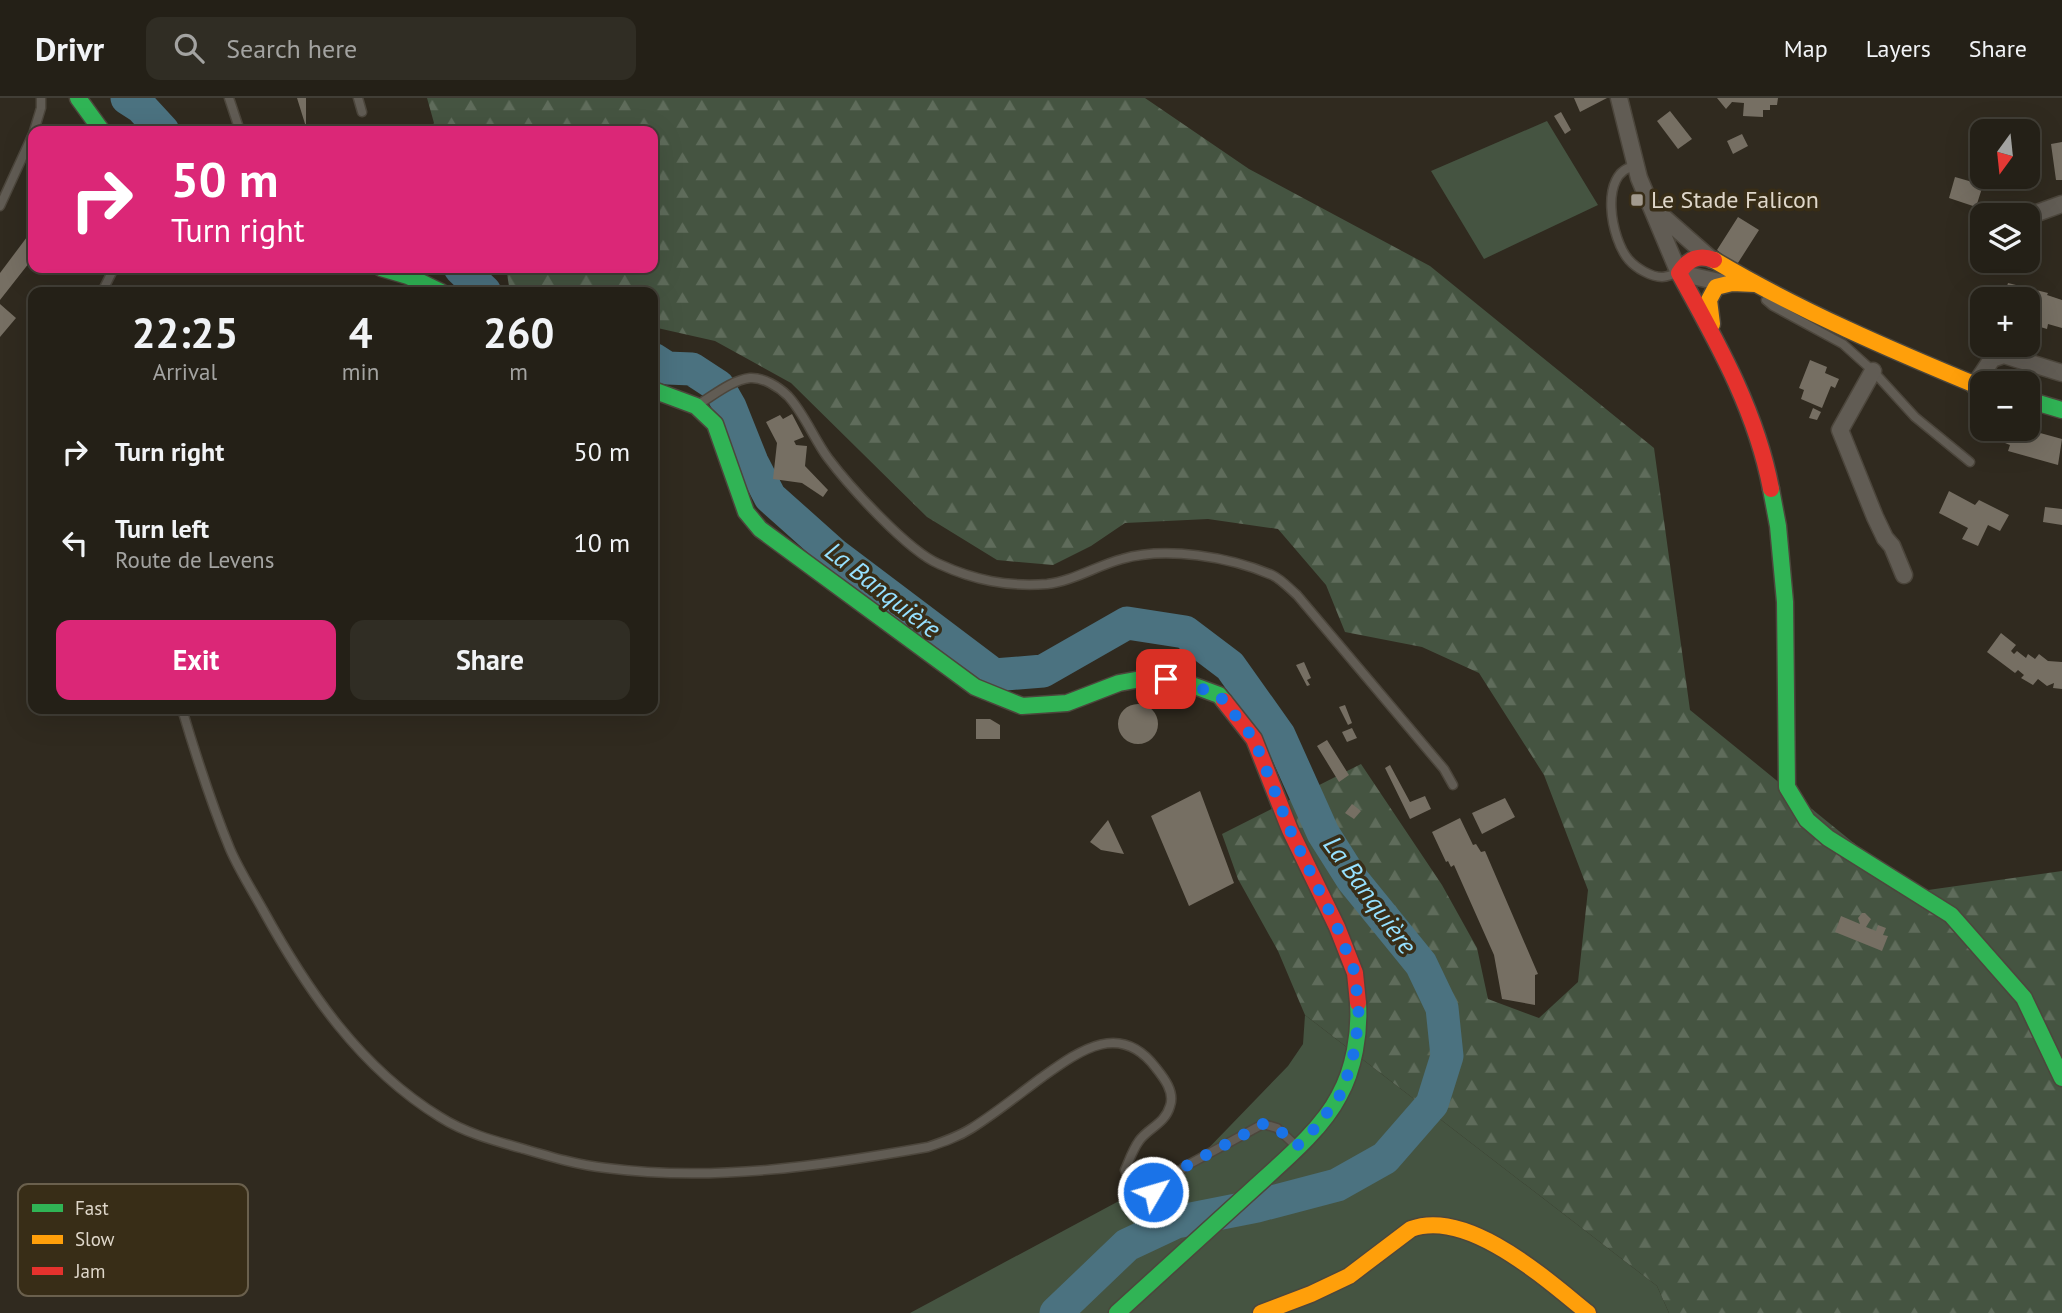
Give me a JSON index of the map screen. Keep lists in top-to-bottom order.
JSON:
{
  "water": ["La Banquière"],
  "places": {
    "transit": ["Le Stade Falicon"]
  },
  "legend": ["Fast", "Slow", "Jam"],
  "north": "bottom",
  "page": {
    "header": "Drivr",
    "search": "Search here",
    "nav": ["Map", "Layers", "Share"],
    "map_buttons": ["+", "−"],
    "turn": ["50 m", "Turn right"],
    "eta": [
      "22:25",
      "Arrival",
      "4",
      "min",
      "260",
      "m"
    ],
    "list": [
      {
        "name": "Turn right",
        "value": "50 m"
      },
      {
        "name": "Turn left",
        "note": "Route de Levens",
        "value": "10 m"
      }
    ],
    "buttons": ["Exit", "Share"]
  }
}
